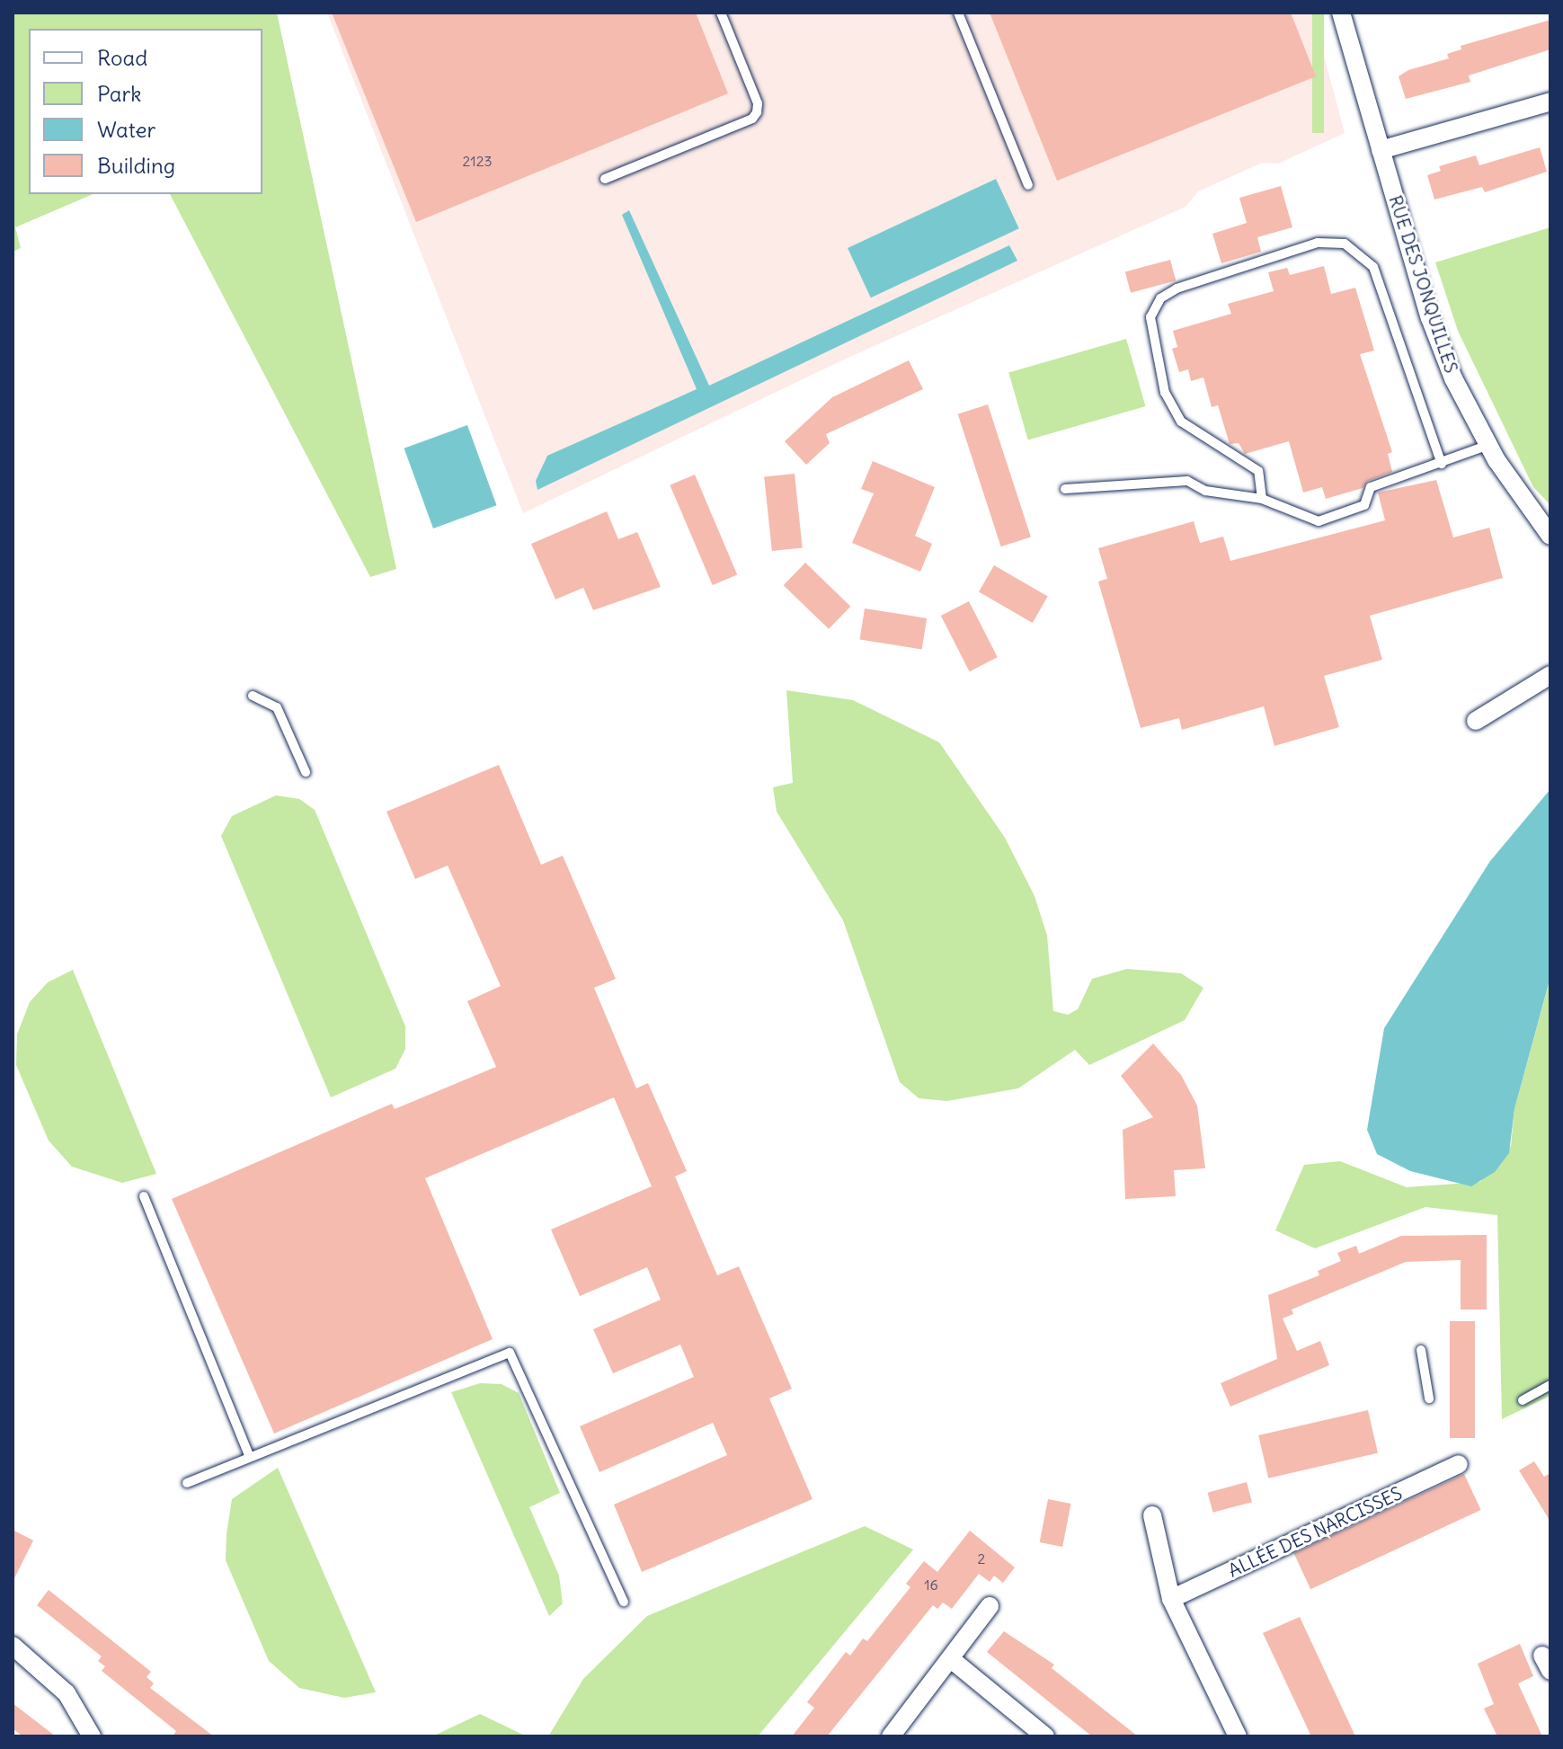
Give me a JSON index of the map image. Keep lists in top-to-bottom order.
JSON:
{
  "streets": {
    "street": ["RUE DES JONQUILLES", "ALLÉE DES NARCISSES"]
  },
  "house_numbers": ["2123", "2", "16"],
  "legend": [
    "Road",
    "Park",
    "Water",
    "Building"
  ]
}
